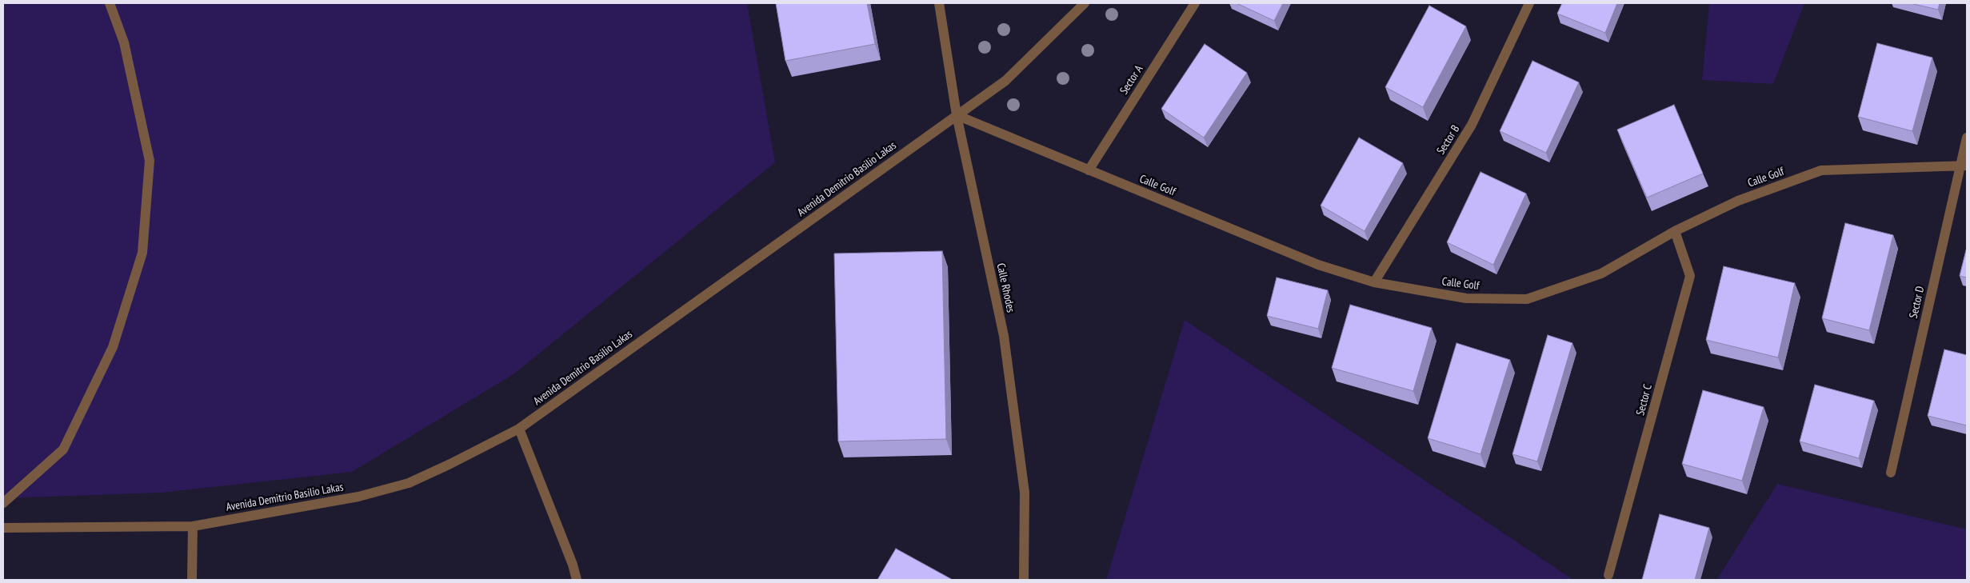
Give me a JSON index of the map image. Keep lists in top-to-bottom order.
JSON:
{
  "streets": {
    "street": [
      "Sector A",
      "Sector B",
      "Calle Golf",
      "Avenida Demitrio Basilio Lakas",
      "Calle Rhodes",
      "Sector D",
      "Sector C"
    ]
  },
  "crossings": [
    ["Sector A", "Calle Golf"],
    ["Sector B", "Calle Golf"],
    ["Calle Golf", "Avenida Demitrio Basilio Lakas"],
    ["Calle Golf", "Calle Rhodes"],
    ["Calle Golf", "Sector D"],
    ["Calle Golf", "Sector C"],
    ["Avenida Demitrio Basilio Lakas", "Calle Rhodes"]
  ]
}
